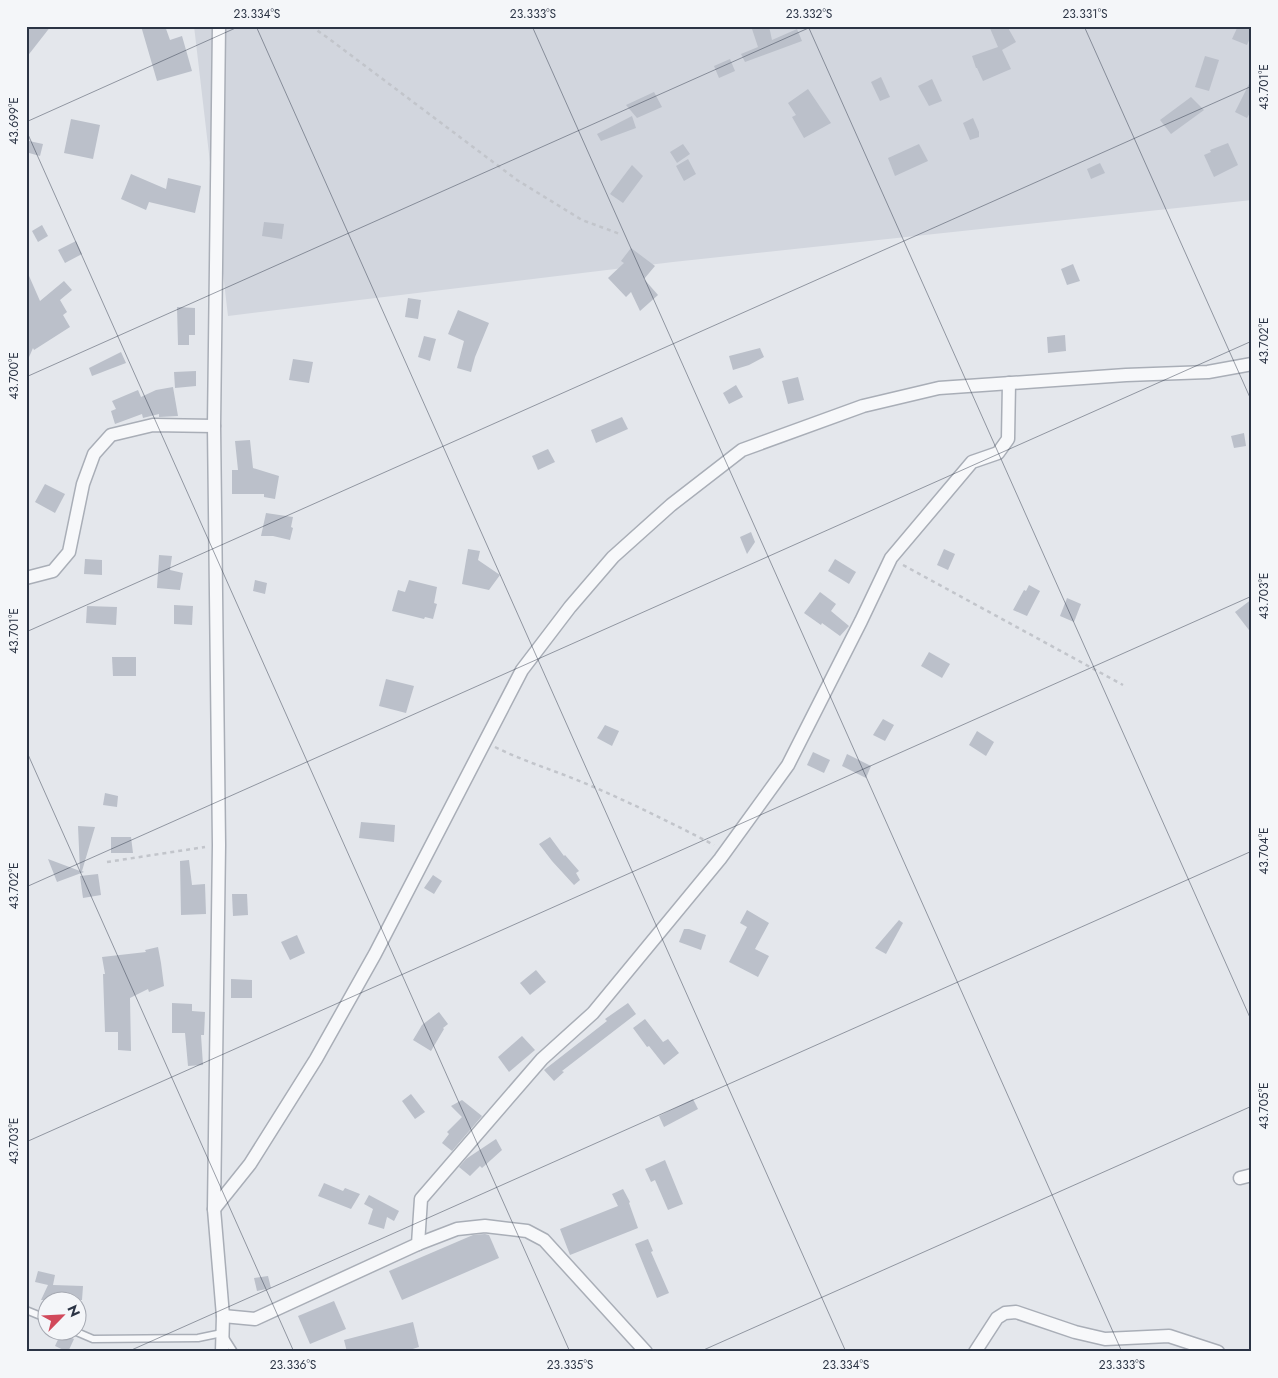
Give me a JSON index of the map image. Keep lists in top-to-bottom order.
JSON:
{
  "north": "top right",
  "coordinates": [
    "23.334°S",
    "23.333°S",
    "23.332°S",
    "23.331°S",
    "43.701°E",
    "43.699°E",
    "43.702°E",
    "43.700°E",
    "43.703°E",
    "43.704°E",
    "43.705°E",
    "23.336°S",
    "23.335°S"
  ]
}
